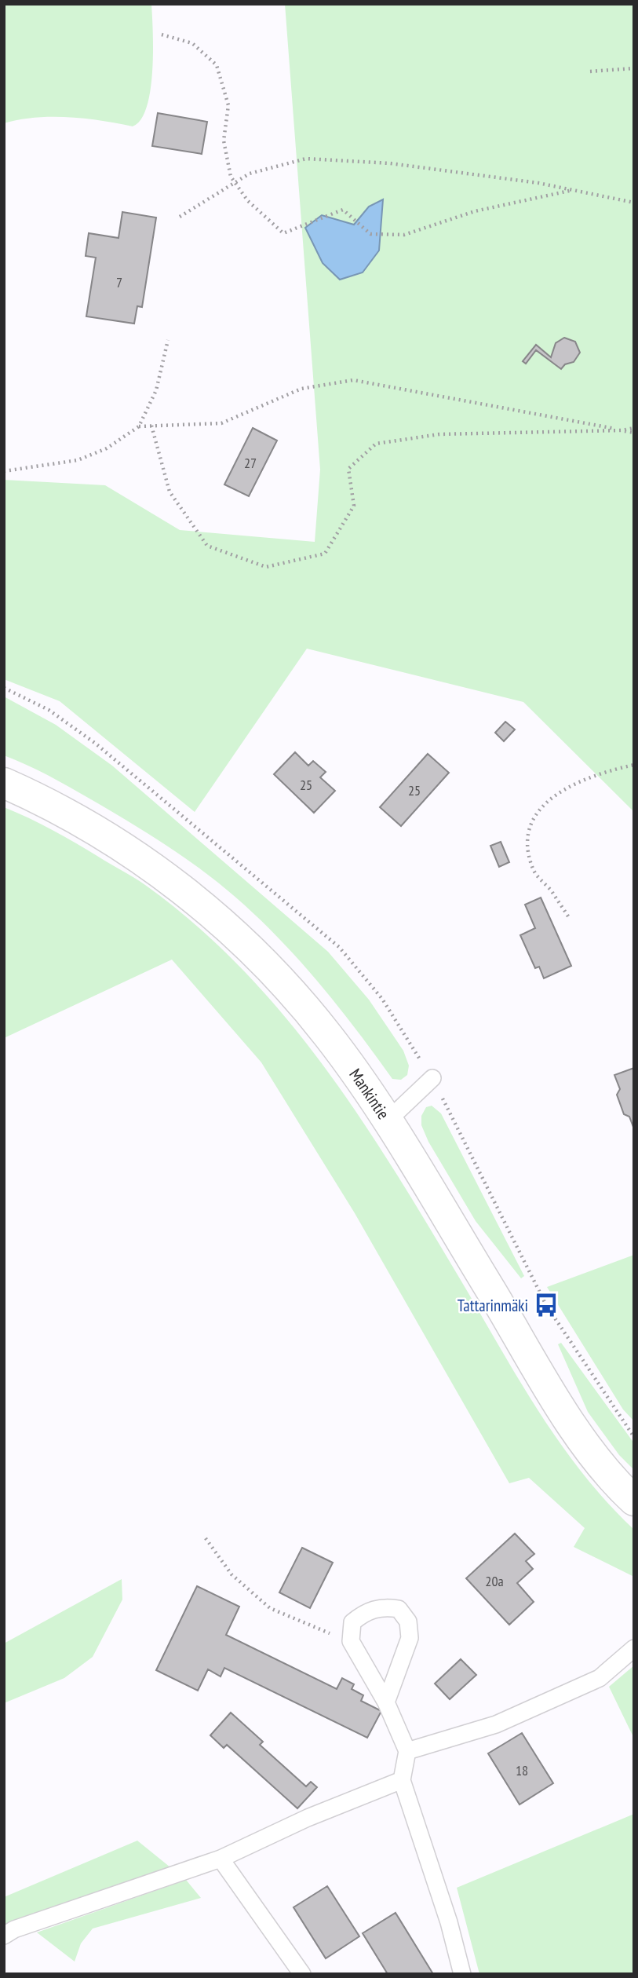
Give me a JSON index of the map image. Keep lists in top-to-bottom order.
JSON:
{
  "streets": {
    "street": ["Mankintie"]
  },
  "places": {
    "bus stop": ["Tattarinmäki"]
  },
  "house_numbers": [
    "7",
    "27",
    "25",
    "25",
    "20a",
    "18"
  ]
}
